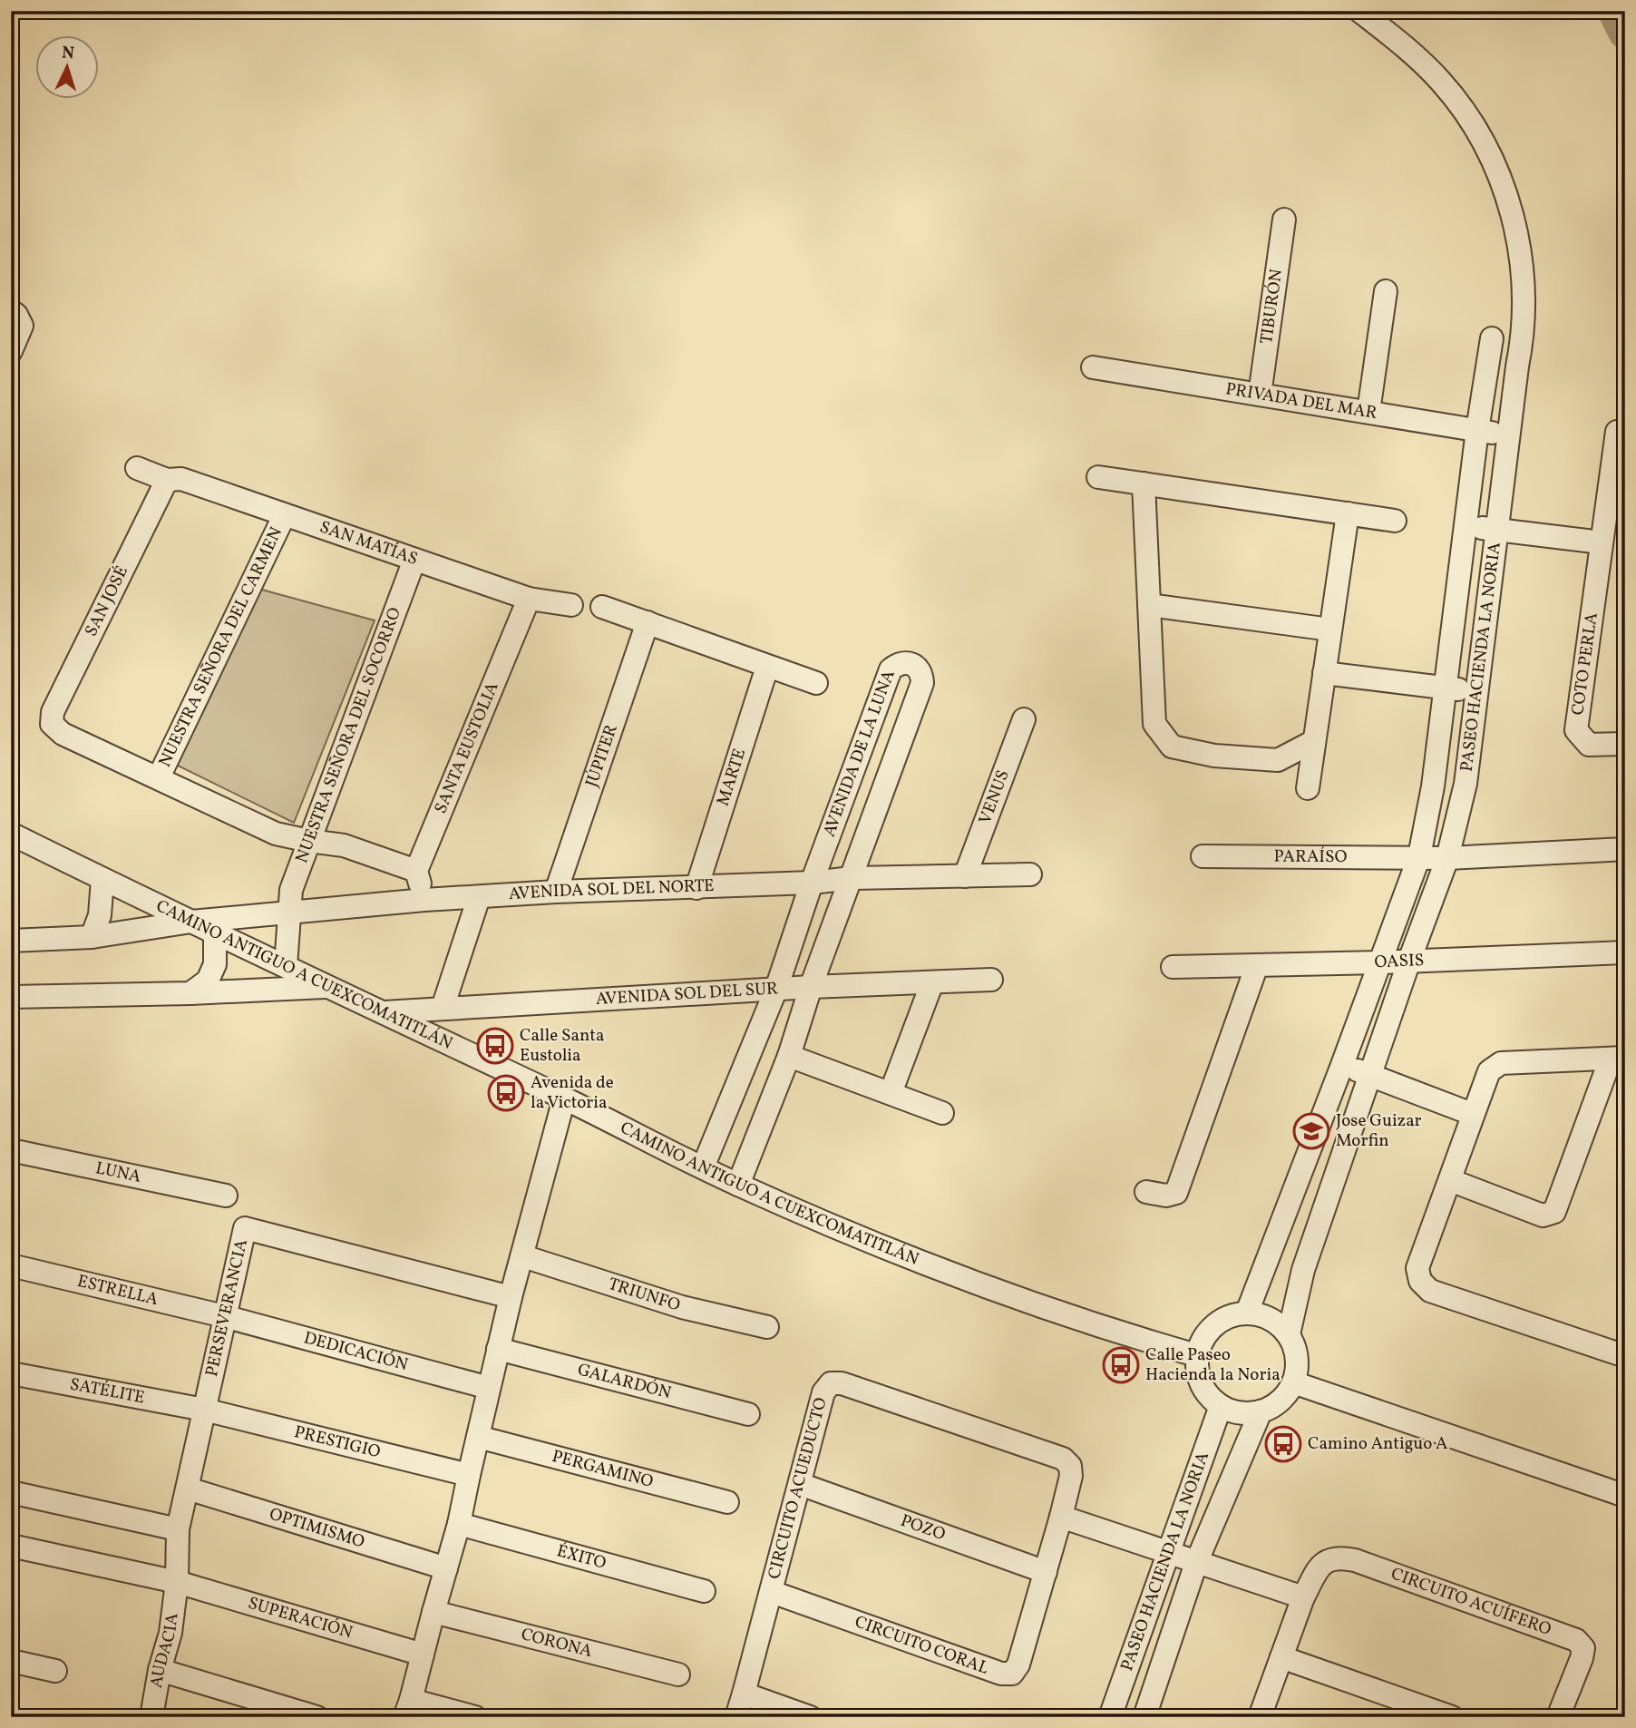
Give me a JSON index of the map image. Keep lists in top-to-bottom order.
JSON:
{
  "streets": {
    "street": [
      "TIBURÓN",
      "PRIVADA DEL MAR",
      "SAN MATÍAS",
      "SAN JOSÉ",
      "NUESTRA SEÑORA DEL CARMEN",
      "PASEO HACIENDA LA NORIA",
      "COTO PERLA",
      "NUESTRA SEÑORA DEL SOCORRO",
      "SANTA EUSTOLIA",
      "AVENIDA DE LA LUNA",
      "JÚPITER",
      "MARTE",
      "VENUS",
      "PARAÍSO",
      "AVENIDA SOL DEL NORTE",
      "OASIS",
      "CAMINO ANTIGUO A CUEXCOMATITLÁN",
      "AVENIDA SOL DEL SUR",
      "LUNA",
      "ESTRELLA",
      "TRIUNFO",
      "PERSEVERANCIA",
      "DEDICACIÓN",
      "GALARDÓN",
      "SATÉLITE",
      "PRESTIGIO",
      "PERGAMINO",
      "CIRCUITO ACUEDUCTO",
      "OPTIMISMO",
      "POZO",
      "ÉXITO",
      "CIRCUITO ACUÍFERO",
      "SUPERACIÓN",
      "CORONA",
      "CIRCUITO CORAL",
      "AUDACIA"
    ]
  },
  "crossings": [
    ["TIBURÓN", "PRIVADA DEL MAR"],
    ["PRIVADA DEL MAR", "PASEO HACIENDA LA NORIA"],
    ["SAN MATÍAS", "SAN JOSÉ"],
    ["SAN MATÍAS", "NUESTRA SEÑORA DEL CARMEN"],
    ["SAN MATÍAS", "NUESTRA SEÑORA DEL SOCORRO"],
    ["SAN MATÍAS", "SANTA EUSTOLIA"],
    ["SAN JOSÉ", "NUESTRA SEÑORA DEL CARMEN"],
    ["PASEO HACIENDA LA NORIA", "PARAÍSO"],
    ["PASEO HACIENDA LA NORIA", "OASIS"],
    ["PASEO HACIENDA LA NORIA", "CAMINO ANTIGUO A CUEXCOMATITLÁN"],
    ["NUESTRA SEÑORA DEL SOCORRO", "AVENIDA SOL DEL NORTE"],
    ["NUESTRA SEÑORA DEL SOCORRO", "CAMINO ANTIGUO A CUEXCOMATITLÁN"],
    ["AVENIDA DE LA LUNA", "AVENIDA SOL DEL NORTE"],
    ["AVENIDA DE LA LUNA", "CAMINO ANTIGUO A CUEXCOMATITLÁN"],
    ["AVENIDA DE LA LUNA", "AVENIDA SOL DEL SUR"],
    ["JÚPITER", "AVENIDA SOL DEL NORTE"],
    ["MARTE", "AVENIDA SOL DEL NORTE"],
    ["VENUS", "AVENIDA SOL DEL NORTE"],
    ["AVENIDA SOL DEL NORTE", "CAMINO ANTIGUO A CUEXCOMATITLÁN"],
    ["CAMINO ANTIGUO A CUEXCOMATITLÁN", "AVENIDA SOL DEL SUR"],
    ["ESTRELLA", "PERSEVERANCIA"],
    ["ESTRELLA", "DEDICACIÓN"],
    ["PERSEVERANCIA", "DEDICACIÓN"],
    ["PERSEVERANCIA", "SATÉLITE"],
    ["PERSEVERANCIA", "PRESTIGIO"],
    ["PERSEVERANCIA", "OPTIMISMO"],
    ["PERSEVERANCIA", "SUPERACIÓN"],
    ["PERSEVERANCIA", "AUDACIA"],
    ["SATÉLITE", "PRESTIGIO"],
    ["CIRCUITO ACUEDUCTO", "POZO"],
    ["CIRCUITO ACUEDUCTO", "CIRCUITO CORAL"],
    ["POZO", "CIRCUITO CORAL"],
    ["SUPERACIÓN", "AUDACIA"]
  ],
  "places": {
    "bus stop": [
      "Calle Santa Eustolia",
      "Avenida de la Victoria",
      "Calle Paseo Hacienda la Noria",
      "Camino Antiguo A"
    ],
    "school or university": ["Jose Guizar Morfin"]
  },
  "north": "top"
}
